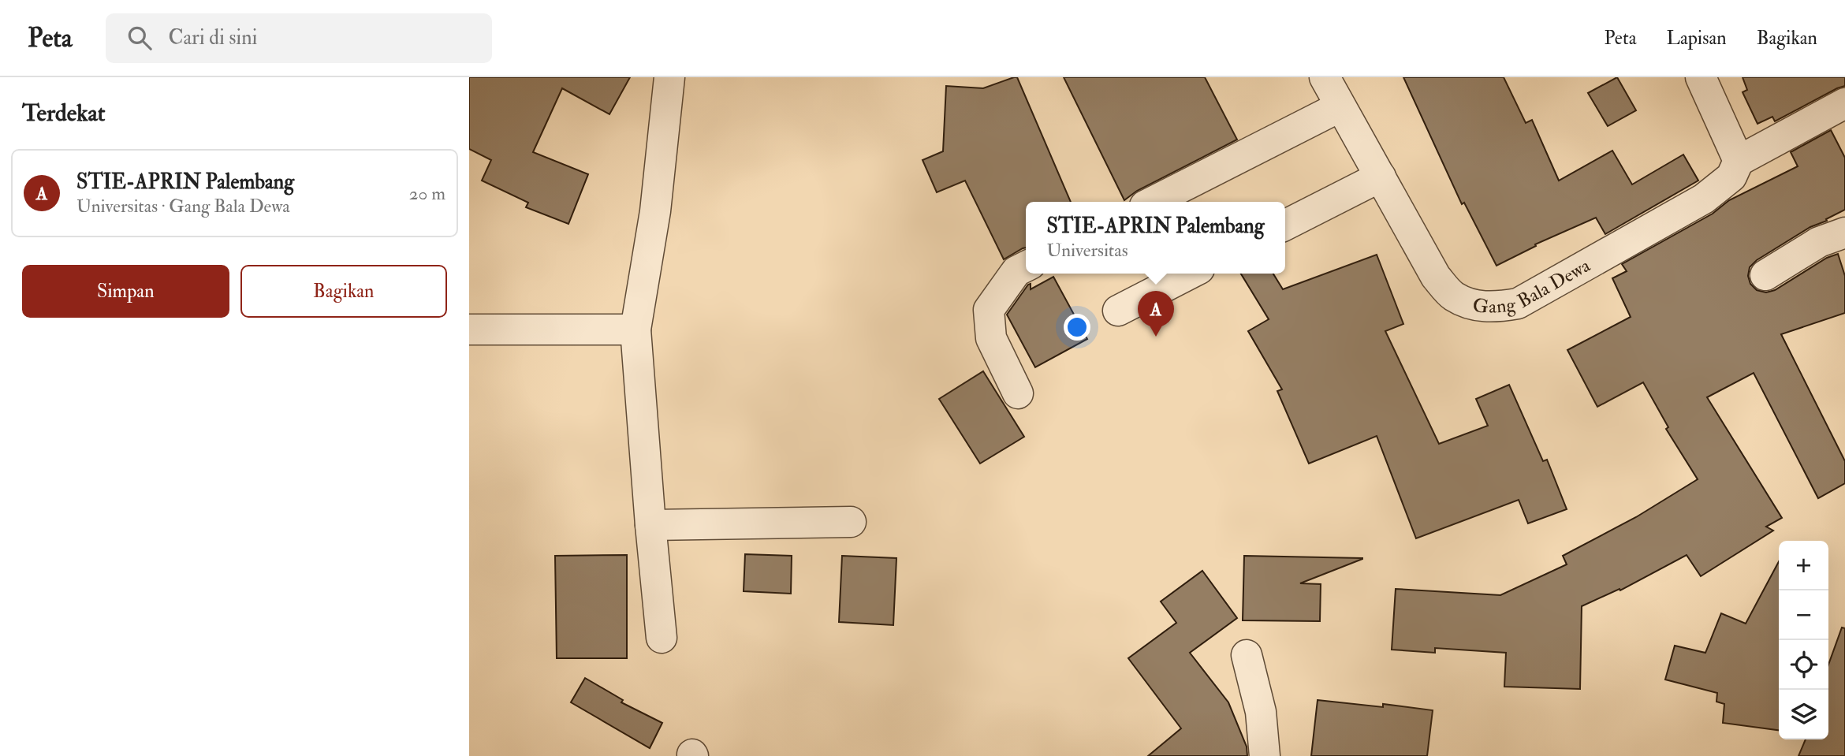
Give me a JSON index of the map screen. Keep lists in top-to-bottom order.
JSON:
{
  "streets": {
    "street": ["Gang Bala Dewa"]
  },
  "page": {
    "header": "Peta",
    "search": "Cari di sini",
    "nav": ["Peta", "Lapisan", "Bagikan"],
    "heading": "Terdekat",
    "list": [
      {
        "mark": "A",
        "name": "STIE-APRIN Palembang",
        "note": "Universitas · Gang Bala Dewa",
        "value": "20 m"
      }
    ],
    "popup": ["STIE-APRIN Palembang", "Universitas"],
    "buttons": ["Simpan", "Bagikan"],
    "pins": "A",
    "map_buttons": ["+", "−"]
  }
}
